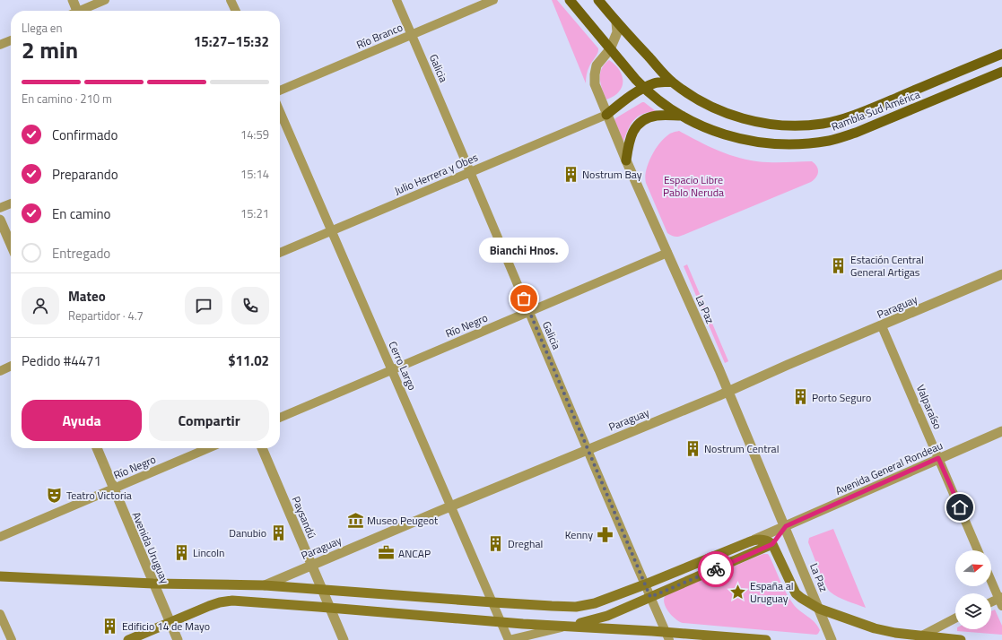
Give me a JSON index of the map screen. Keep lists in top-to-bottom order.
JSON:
{
  "streets": {
    "main road": ["Rambla Sud América", "La Paz", "Avenida General Rondeau"],
    "street": [
      "Río Branco",
      "Galicia",
      "Julio Herrera y Obes",
      "Paraguay",
      "Río Negro",
      "Cerro Largo",
      "Valparaíso",
      "Paysandú",
      "Avenida Uruguay"
    ]
  },
  "crossings": [
    ["Río Branco", "Galicia"],
    ["Galicia", "Julio Herrera y Obes"],
    ["Galicia", "Paraguay"],
    ["Galicia", "Río Negro"],
    ["Galicia", "Avenida General Rondeau"],
    ["Rambla Sud América", "La Paz"],
    ["Julio Herrera y Obes", "La Paz"],
    ["Julio Herrera y Obes", "Cerro Largo"],
    ["Paraguay", "La Paz"],
    ["Paraguay", "Cerro Largo"],
    ["Paraguay", "Valparaíso"],
    ["Paraguay", "Avenida General Rondeau"],
    ["Paraguay", "Paysandú"],
    ["La Paz", "Río Negro"],
    ["La Paz", "Avenida General Rondeau"],
    ["Río Negro", "Cerro Largo"],
    ["Río Negro", "Avenida Uruguay"],
    ["Cerro Largo", "Avenida General Rondeau"],
    ["Valparaíso", "Avenida General Rondeau"],
    ["Avenida General Rondeau", "Paysandú"],
    ["Avenida General Rondeau", "Avenida Uruguay"]
  ],
  "parks": ["Espacio Libre Pablo Neruda"],
  "places": {
    "building": [
      "Nostrum Bay",
      "Estación Central General Artigas",
      "Porto Seguro",
      "Nostrum Central",
      "Danubio",
      "Dreghal",
      "Lincoln",
      "Edificio 14 de Mayo"
    ],
    "other": ["Bianchi Hnos."],
    "theatre": ["Teatro Victoria"],
    "museum": ["Museo Peugeot"],
    "pharmacy": ["Kenny"],
    "office": ["ANCAP"],
    "place": ["España al Uruguay"]
  },
  "north": "right",
  "page": {
    "heading": ["2 min", "Llega en", "15:27–15:32"],
    "panel": [
      "Mateo",
      "Repartidor · 4.7",
      "Pedido #4471",
      "$11.02"
    ],
    "bar": "En camino · 210 m",
    "list": [
      ["Confirmado", "14:59"],
      ["Preparando", "15:14"],
      ["En camino", "15:21"],
      "Entregado"
    ],
    "bubble": "Bianchi Hnos.",
    "buttons": ["Ayuda", "Compartir"]
  }
}
